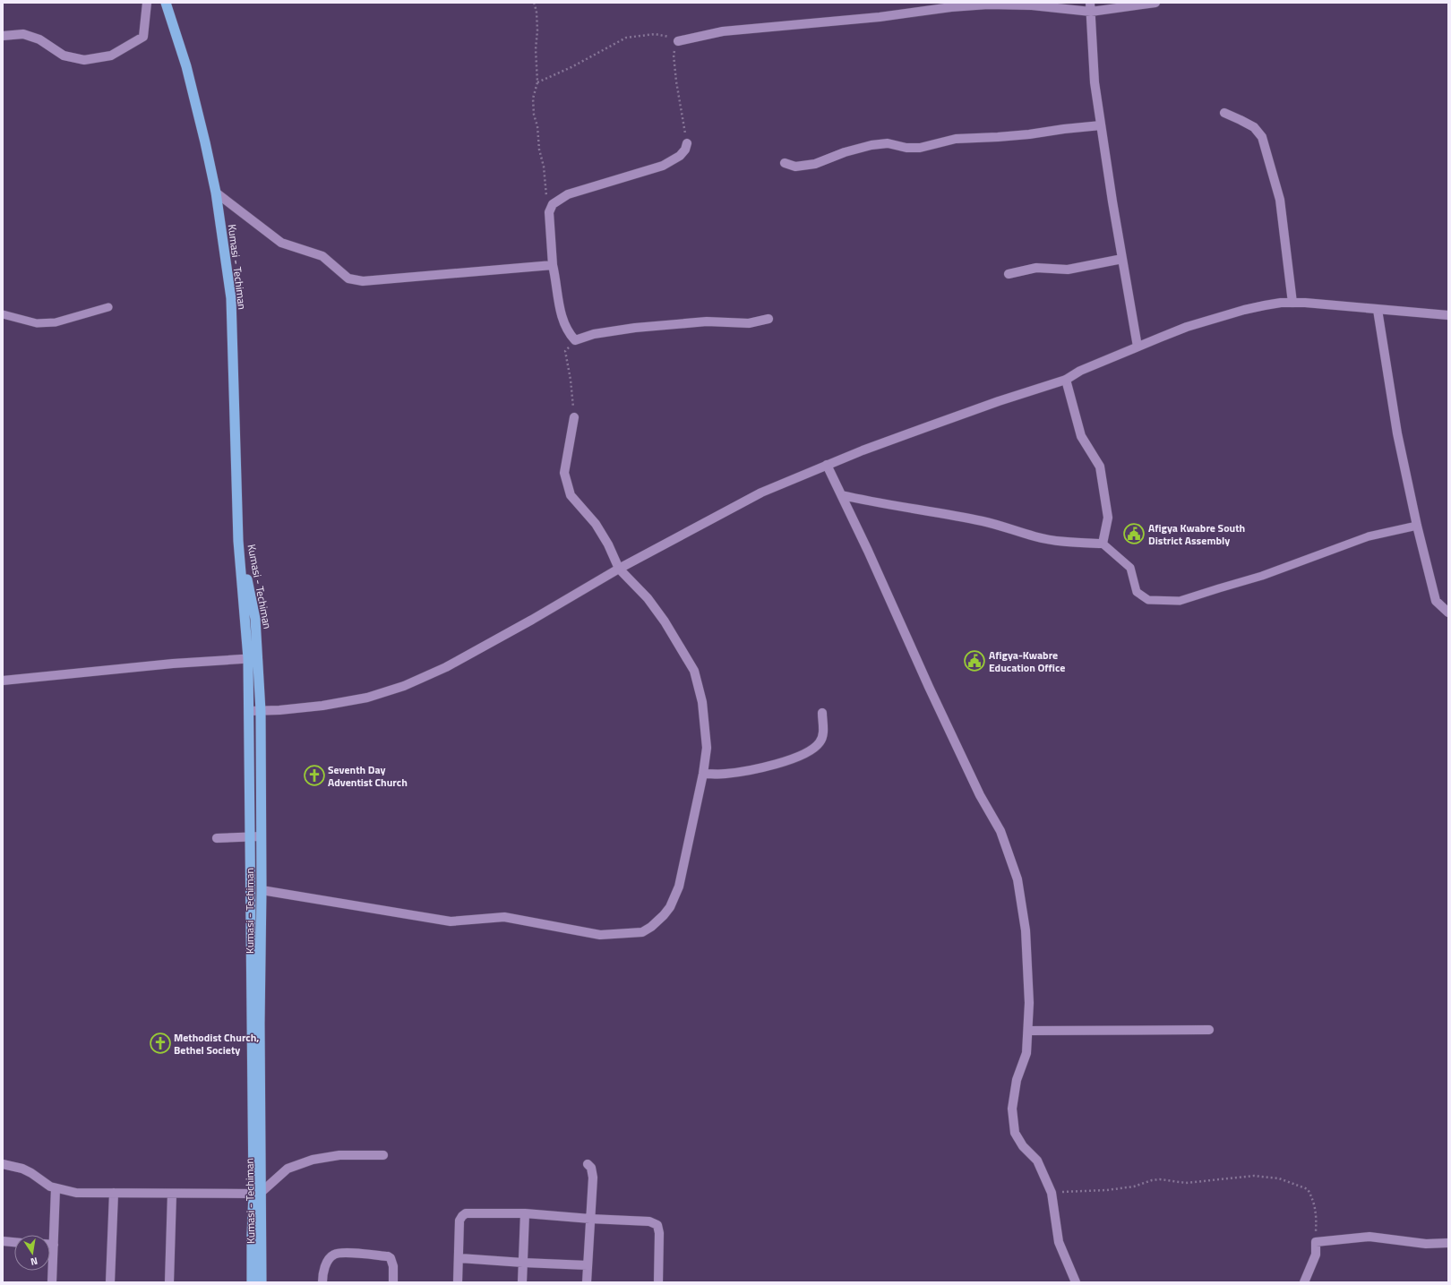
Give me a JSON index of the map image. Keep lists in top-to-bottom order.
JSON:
{
  "streets": {
    "highway": ["Kumasi - Techiman"]
  },
  "places": {
    "public building": ["Afigya Kwabre South District Assembly", "Afigya-Kwabre Education Office"],
    "church": ["Seventh Day Adventist Church", "Methodist Church, Bethel Society"]
  },
  "north": "bottom"
}
